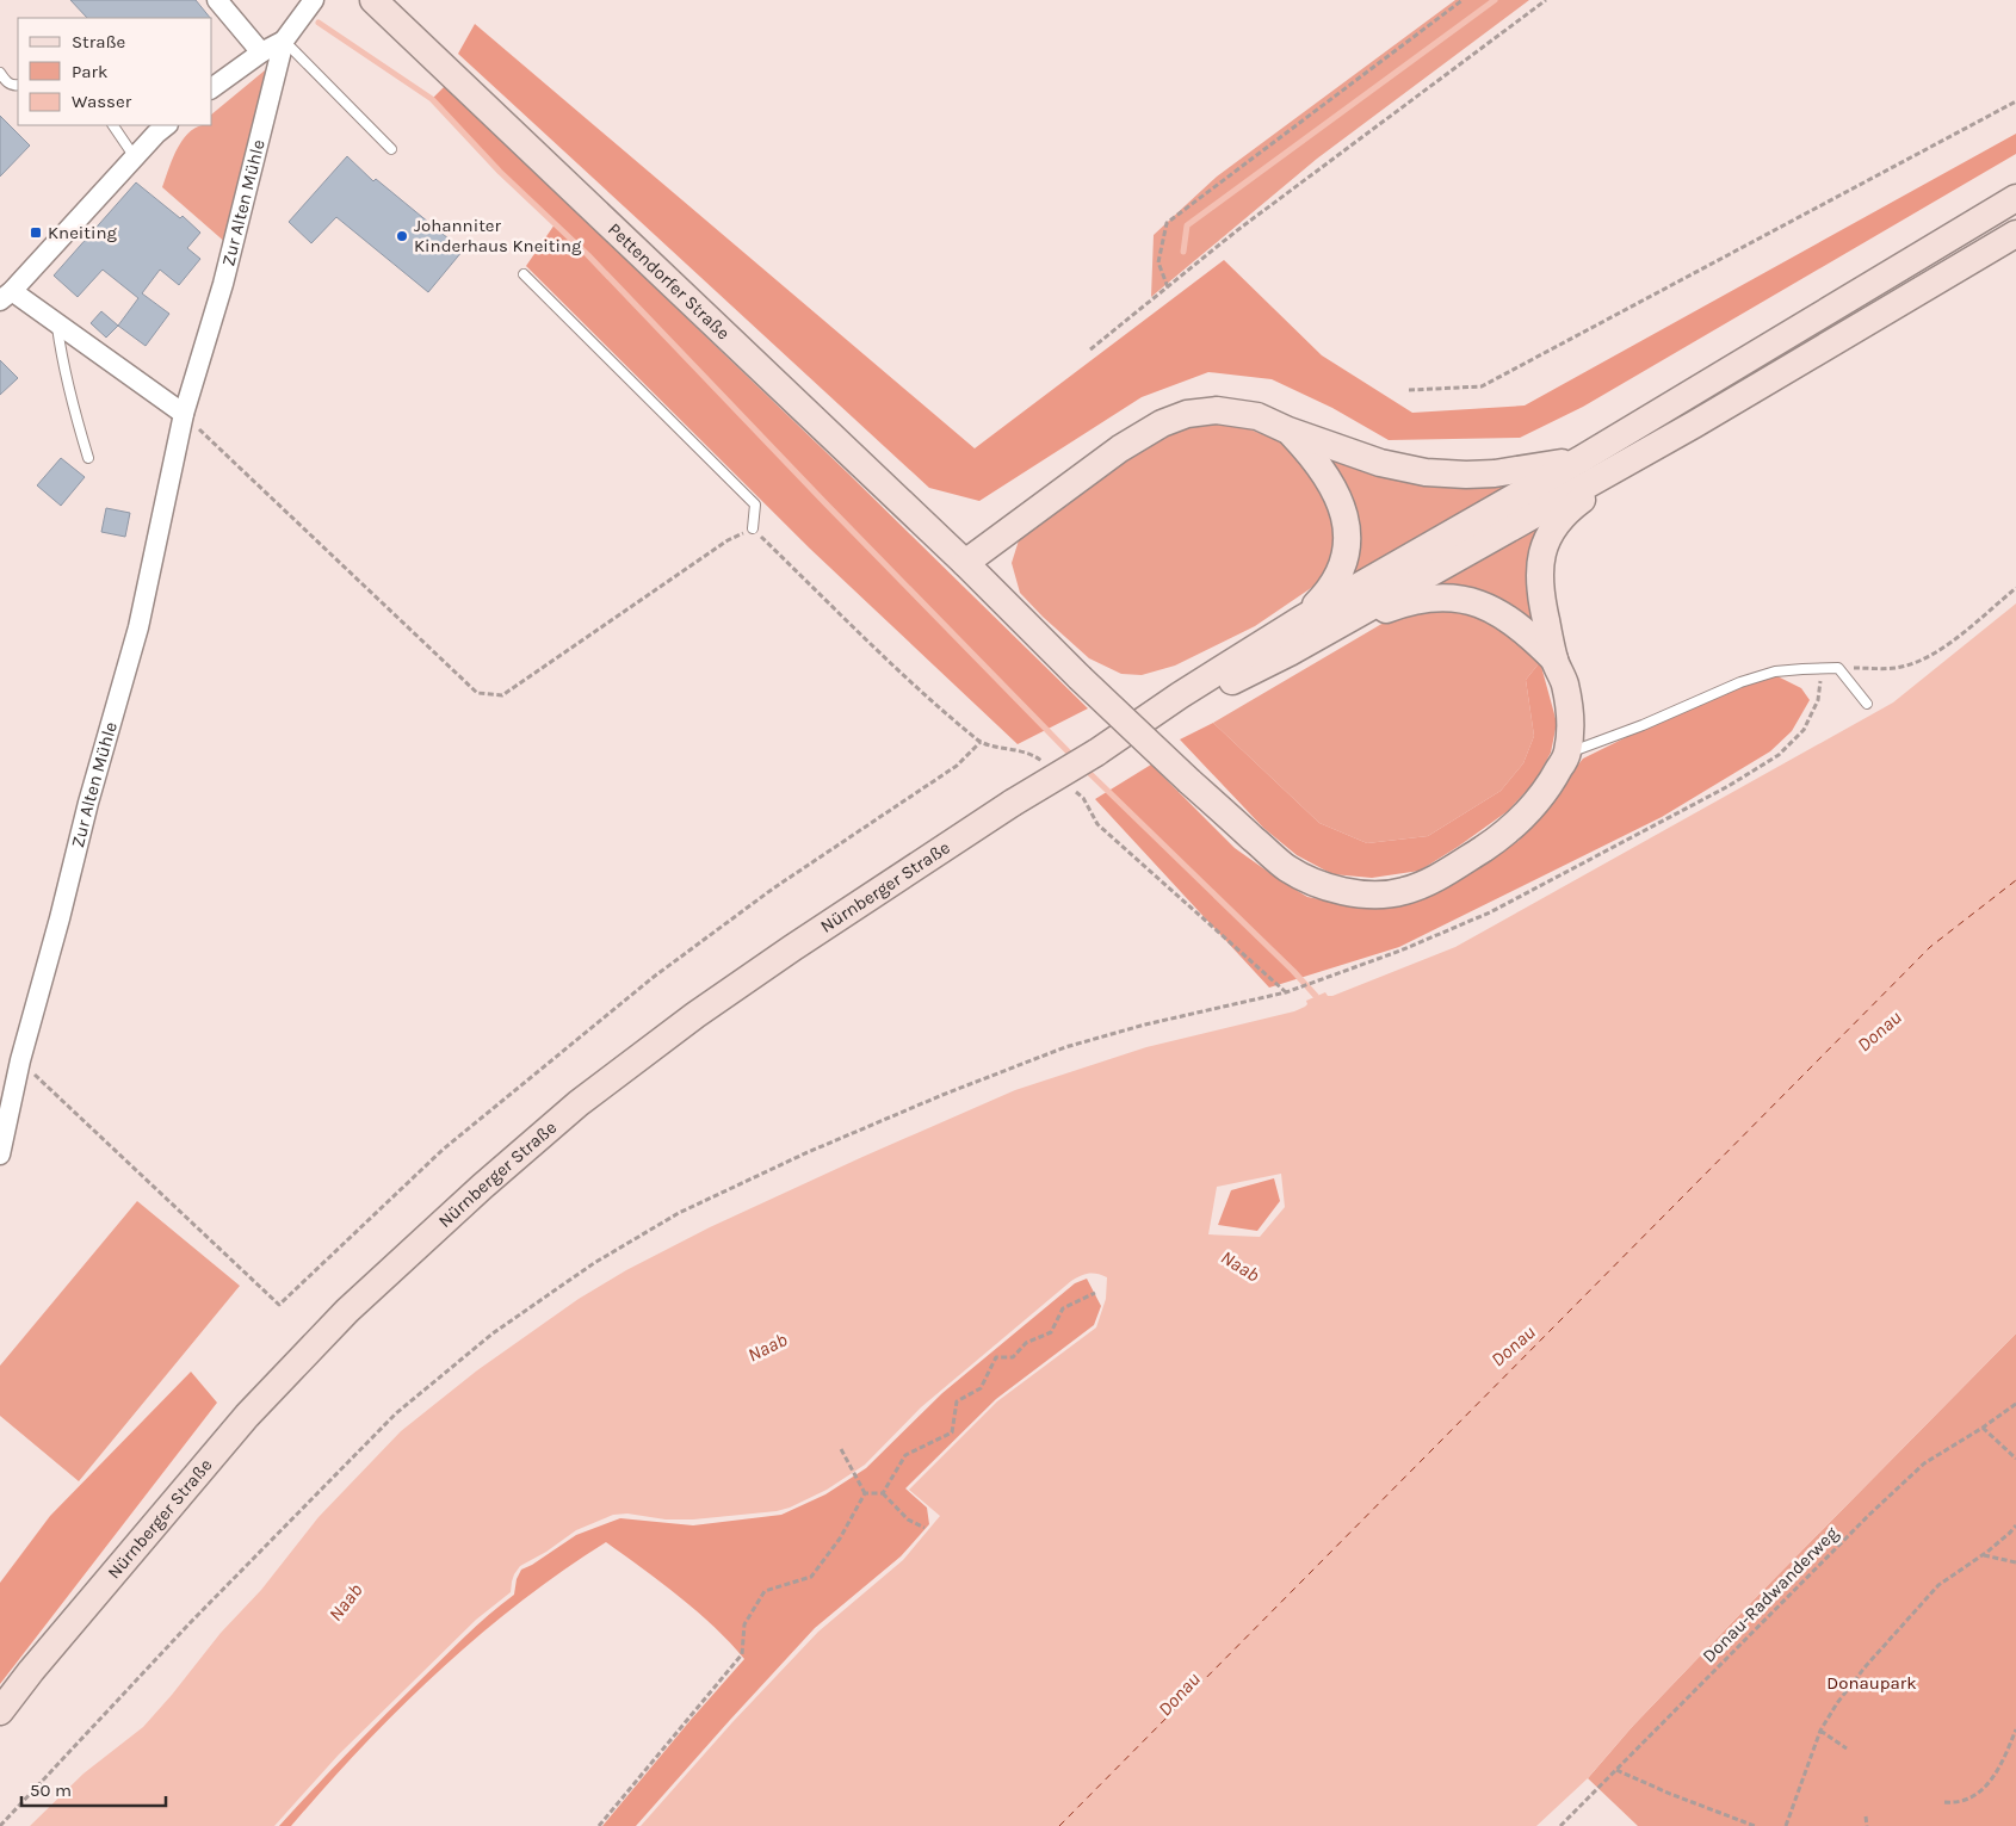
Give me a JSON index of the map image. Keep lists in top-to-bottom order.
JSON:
{
  "streets": {
    "main road": ["Pettendorfer Straße", "Nürnberger Straße"],
    "street": ["Zur Alten Mühle"],
    "path": ["Donau-Radwanderweg"]
  },
  "water": ["Donau", "Naab"],
  "parks": ["Donaupark"],
  "places": {
    "transit": ["Kneiting"],
    "other": ["Johanniter Kinderhaus Kneiting"]
  },
  "legend": ["Straße", "Park", "Wasser"],
  "scale_bar": "50 m"
}
